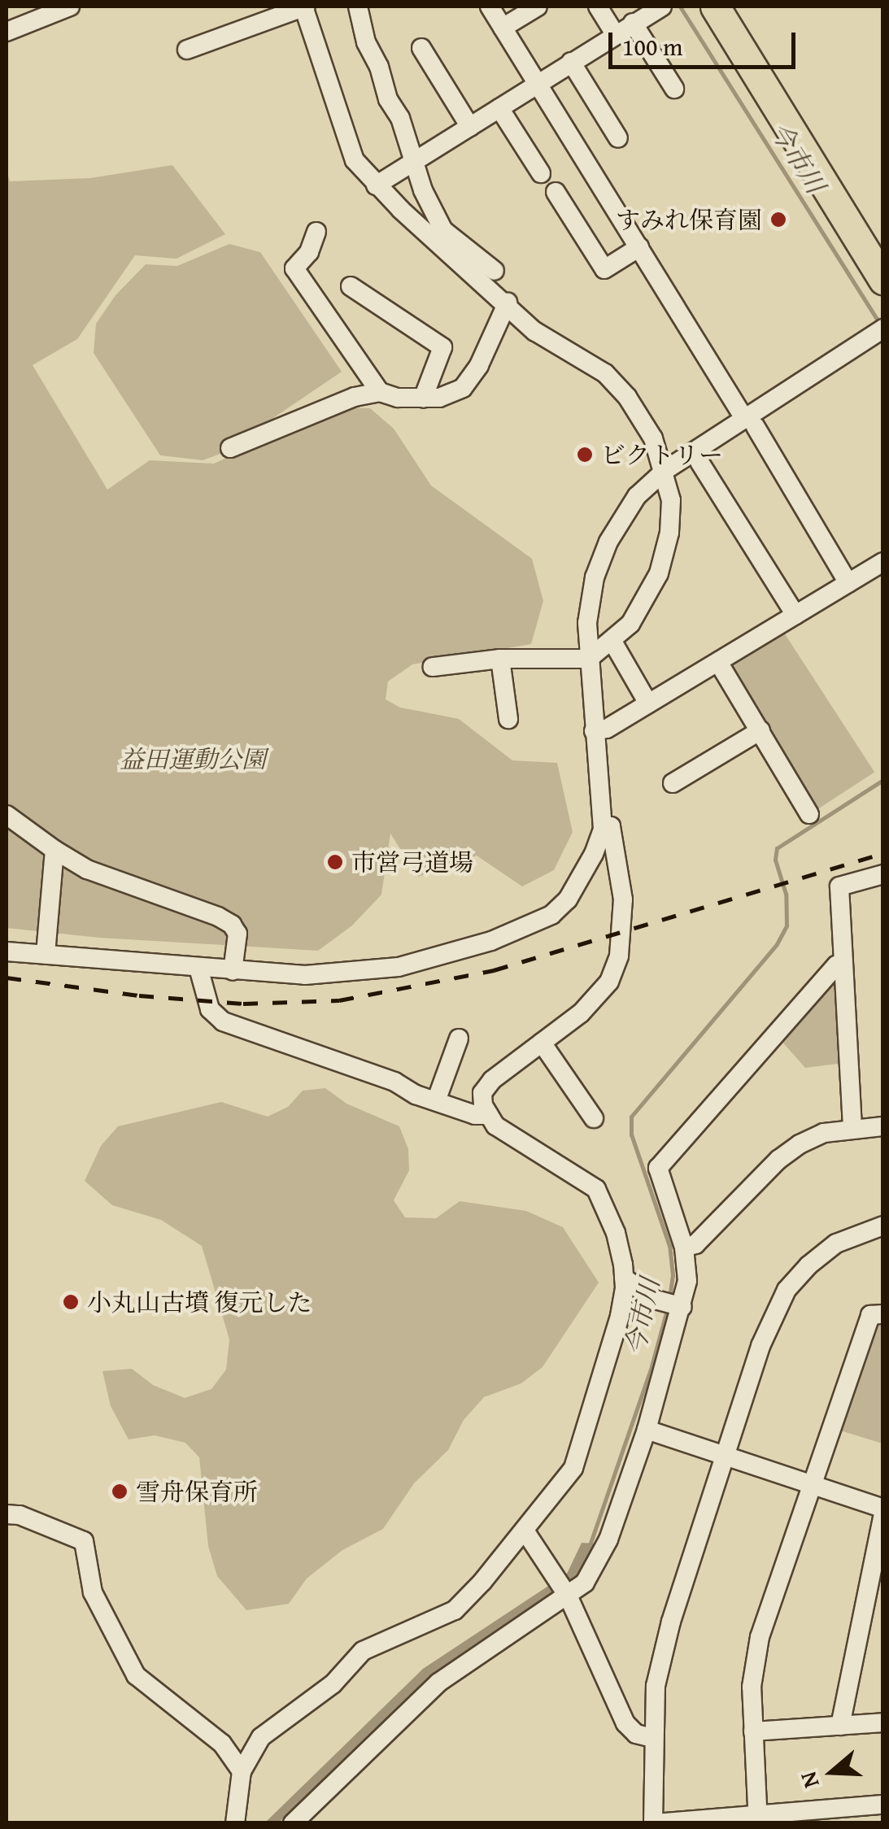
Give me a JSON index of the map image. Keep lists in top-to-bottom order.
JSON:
{
  "water": ["今市川"],
  "parks": ["益田運動公園"],
  "places": [
    "すみれ保育園",
    "ビクトリー",
    "市営弓道場",
    "小丸山古墳 復元した",
    "雪舟保育所"
  ],
  "scale_bar": "100 m",
  "north": "left"
}
